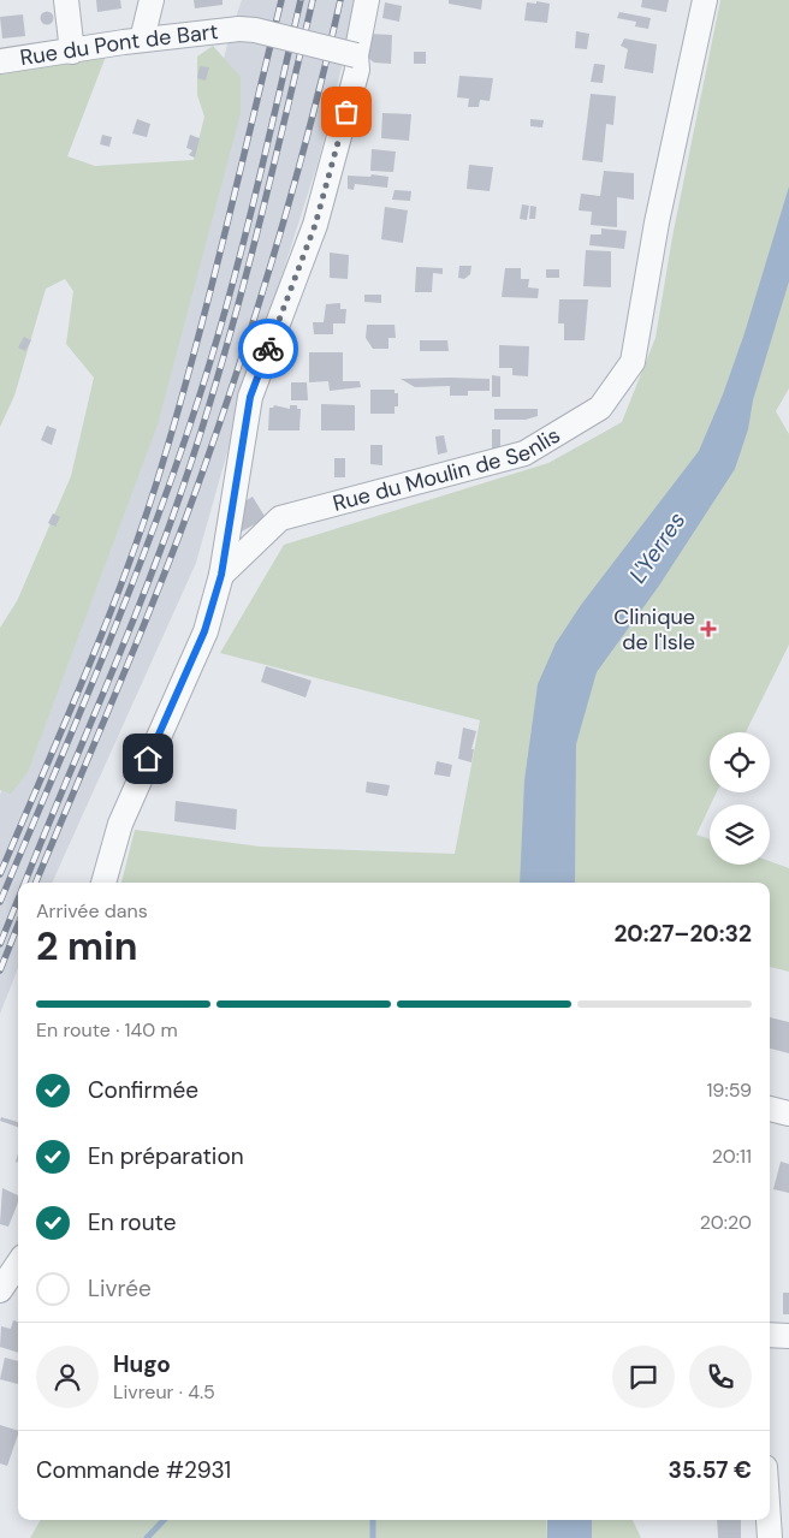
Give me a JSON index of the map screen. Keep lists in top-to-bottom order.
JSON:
{
  "streets": {
    "street": ["Rue du Pont de Bart", "Rue du Moulin de Senlis"]
  },
  "water": ["L'Yerres"],
  "places": {
    "health": ["Clinique de l'Isle"]
  },
  "page": {
    "heading": ["2 min", "Arrivée dans", "20:27–20:32"],
    "panel": [
      "Hugo",
      "Livreur · 4.5",
      "Commande #2931",
      "35.57 €"
    ],
    "bar": "En route · 140 m",
    "list": [
      ["Confirmée", "19:59"],
      ["En préparation", "20:11"],
      ["En route", "20:20"],
      "Livrée"
    ]
  }
}
